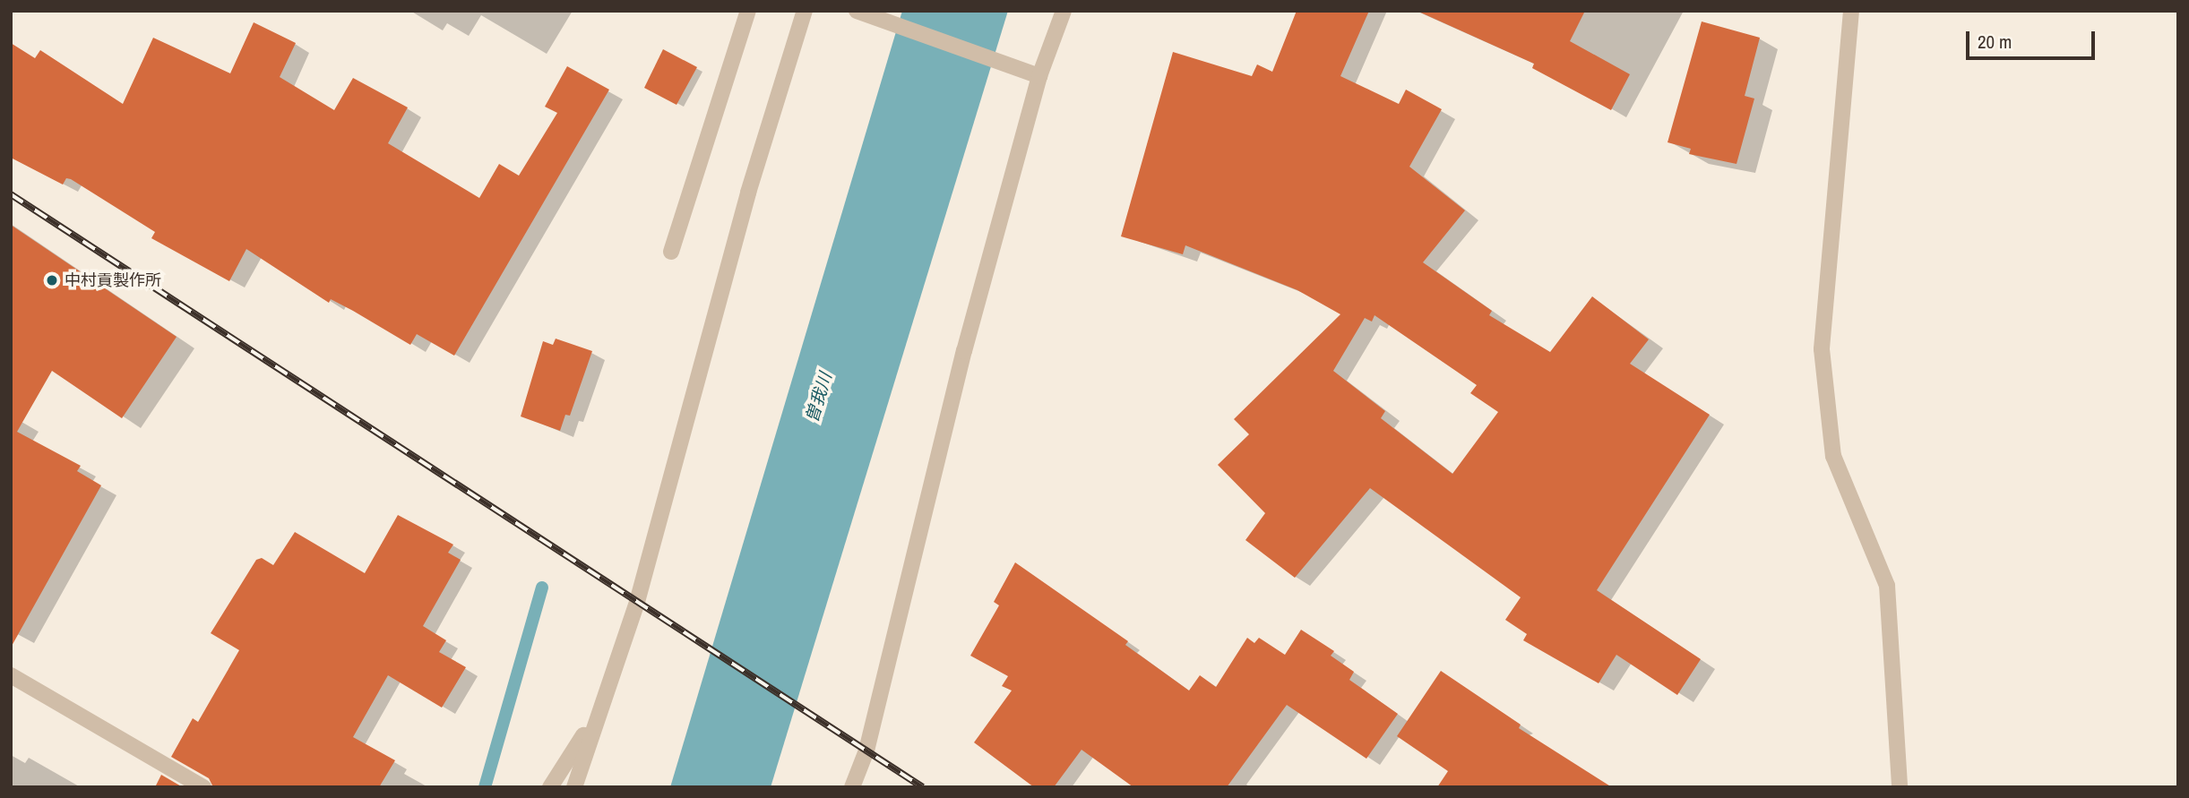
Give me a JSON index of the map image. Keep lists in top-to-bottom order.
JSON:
{
  "water": ["曽我川"],
  "places": ["中村貢製作所"],
  "scale_bar": "20 m"
}
